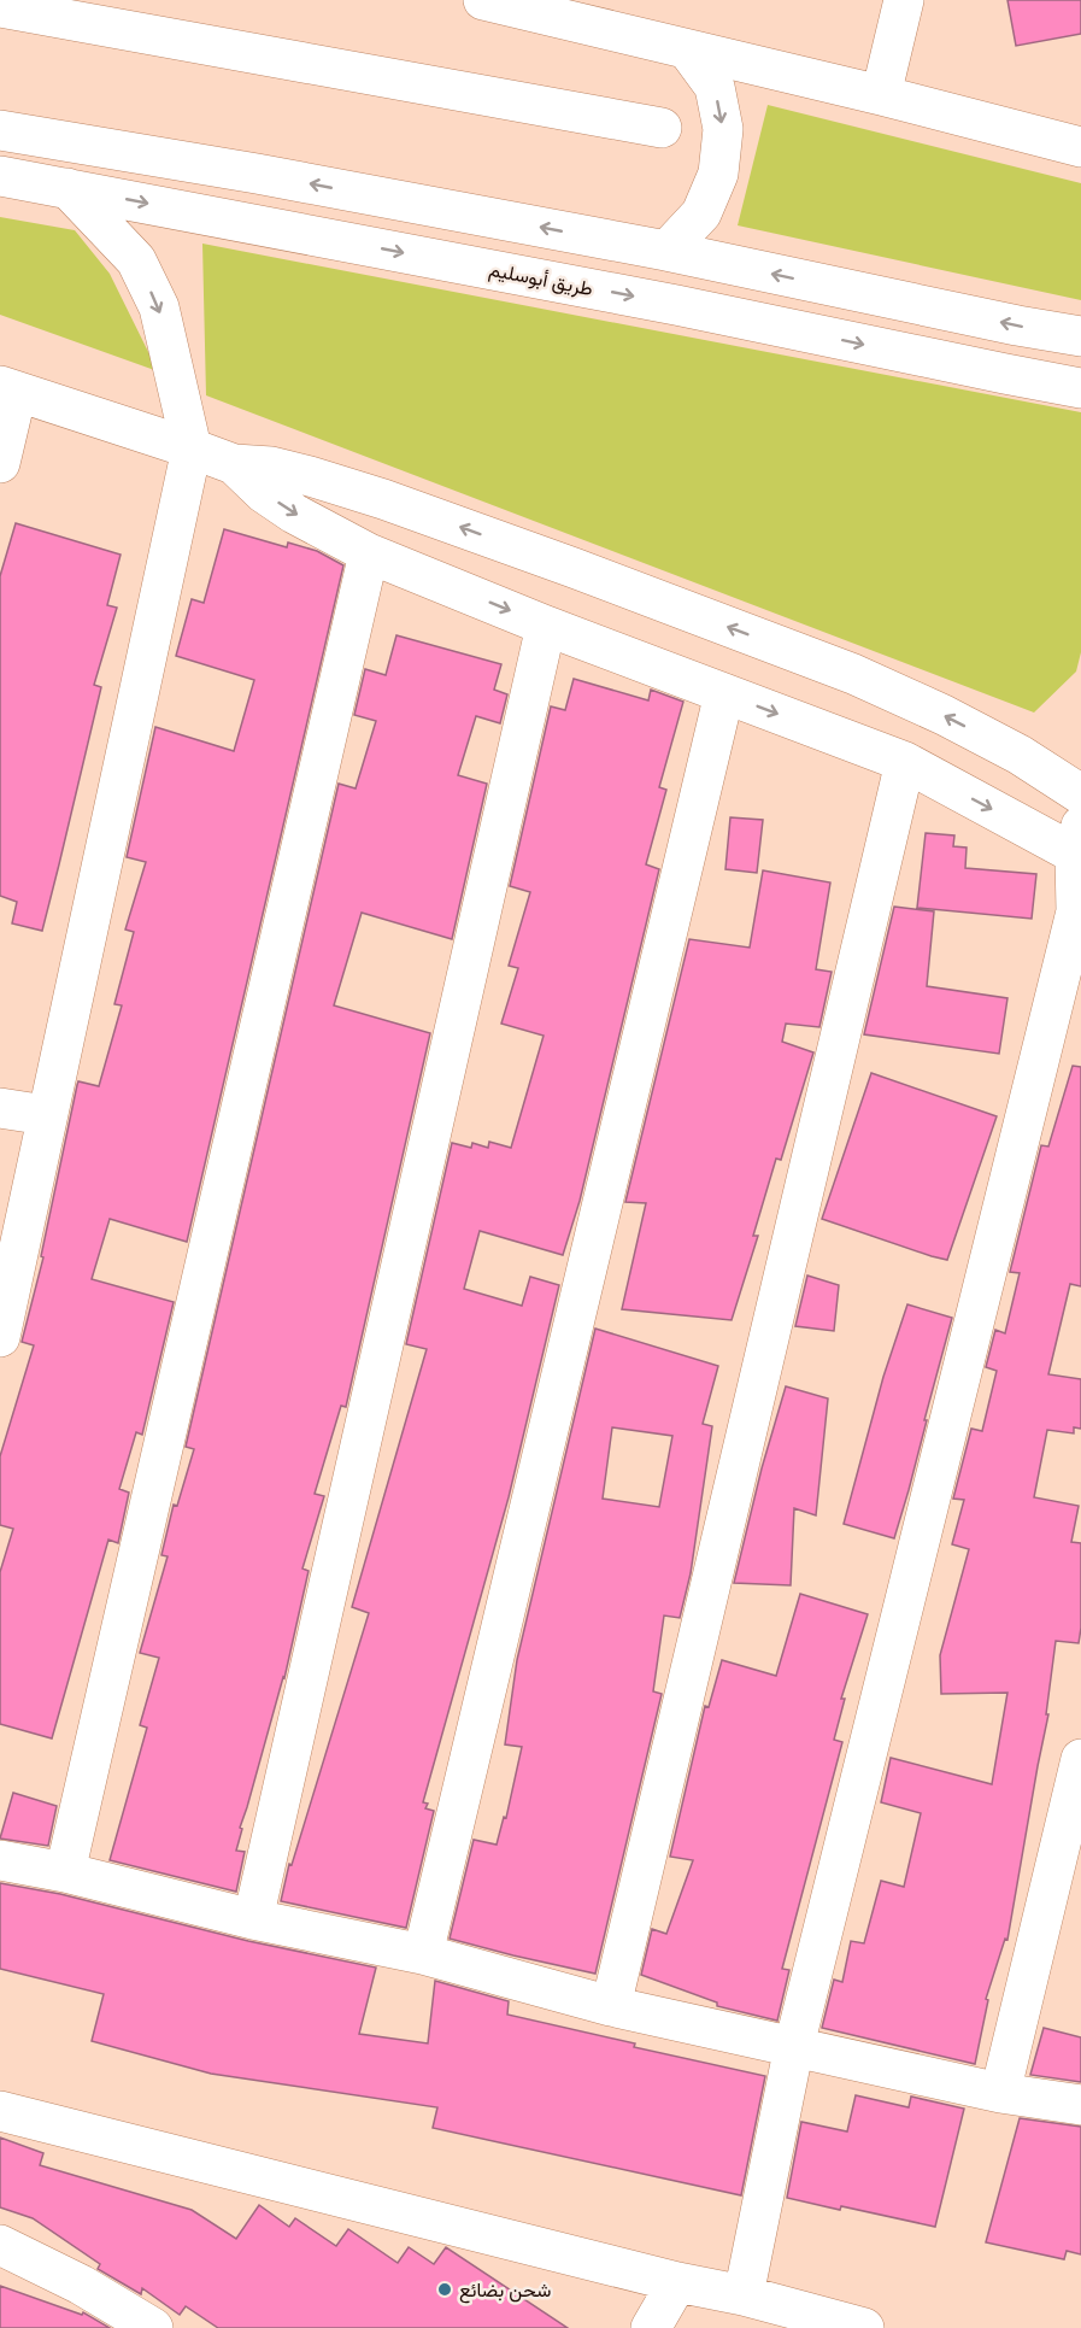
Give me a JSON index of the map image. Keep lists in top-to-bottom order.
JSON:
{
  "streets": {
    "street": ["طريق أبوسليم"]
  },
  "places": ["شحن بضائع"]
}
